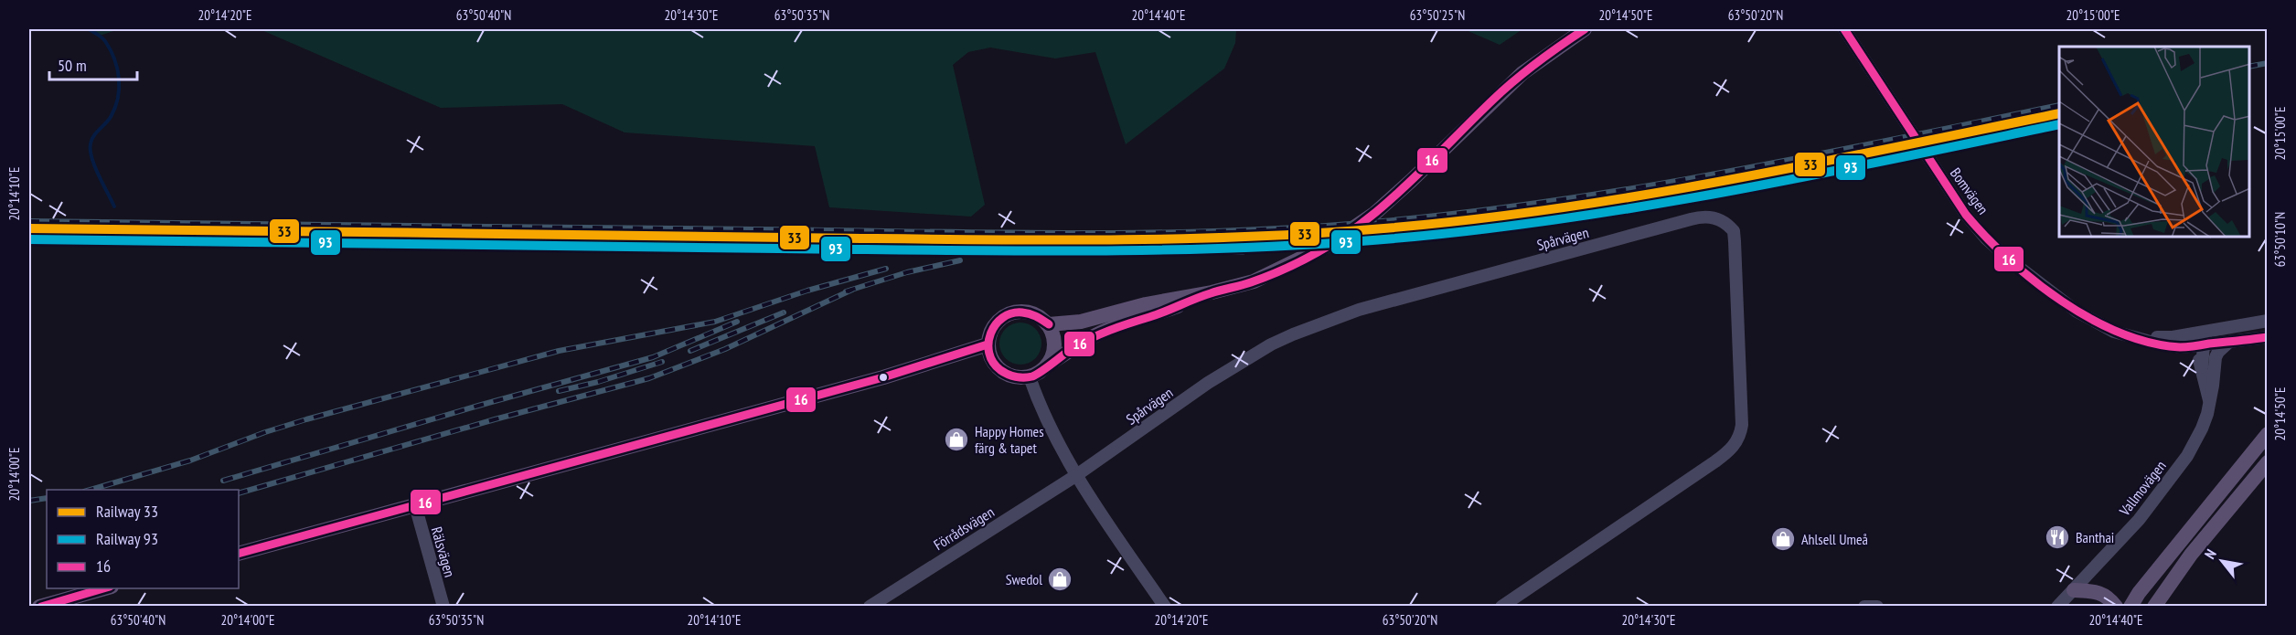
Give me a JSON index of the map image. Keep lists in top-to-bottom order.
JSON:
{
  "streets": {
    "street": [
      "Bomvägen",
      "Spårvägen",
      "Vallmovägen",
      "Förrådsvägen",
      "Rälsvägen"
    ]
  },
  "crossings": [
    ["Bomvägen", "Vallmovägen"],
    ["Spårvägen", "Förrådsvägen"]
  ],
  "places": {
    "shop": ["Happy Homes färg & tapet", "Ahlsell Umeå", "Swedol"],
    "restaurant": ["Banthai"]
  },
  "lines": ["transit line 16", "rail line 33", "rail line 93"],
  "legend": ["Railway 33", "Railway 93", "16"],
  "scale_bar": "50 m",
  "north": "top left",
  "coordinates": [
    "20°14'20\"E",
    "63°50'40\"N",
    "20°14'30\"E",
    "63°50'35\"N",
    "20°14'40\"E",
    "63°50'25\"N",
    "20°14'50\"E",
    "63°50'20\"N",
    "20°15'00\"E",
    "20°14'10\"E",
    "63°50'10\"N",
    "20°14'00\"E"
  ]
}
